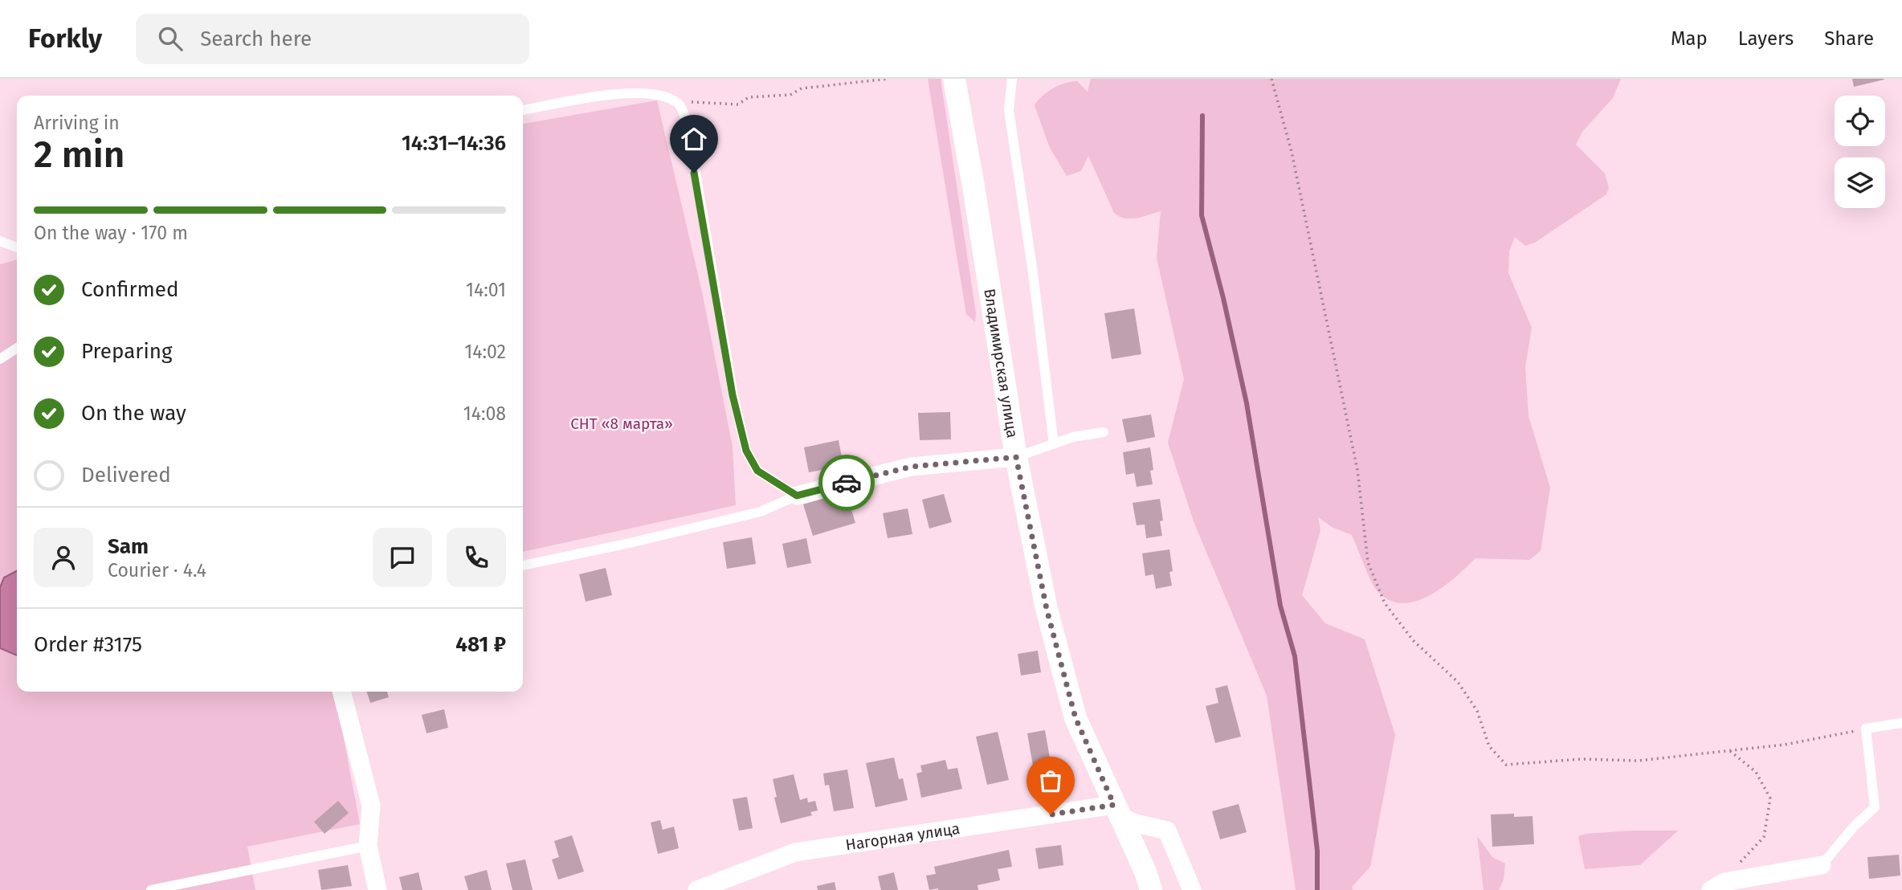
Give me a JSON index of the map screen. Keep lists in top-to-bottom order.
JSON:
{
  "streets": {
    "street": ["Владимирская улица", "Нагорная улица"]
  },
  "crossings": [
    ["Владимирская улица", "Нагорная улица"]
  ],
  "parks": ["СНТ «8 марта»"],
  "page": {
    "header": "Forkly",
    "search": "Search here",
    "nav": ["Map", "Layers", "Share"],
    "heading": ["2 min", "Arriving in", "14:31–14:36"],
    "panel": [
      "Sam",
      "Courier · 4.4",
      "Order #3175",
      "481 ₽"
    ],
    "bar": "On the way · 170 m",
    "list": [
      ["Confirmed", "14:01"],
      ["Preparing", "14:02"],
      ["On the way", "14:08"],
      "Delivered"
    ]
  }
}
